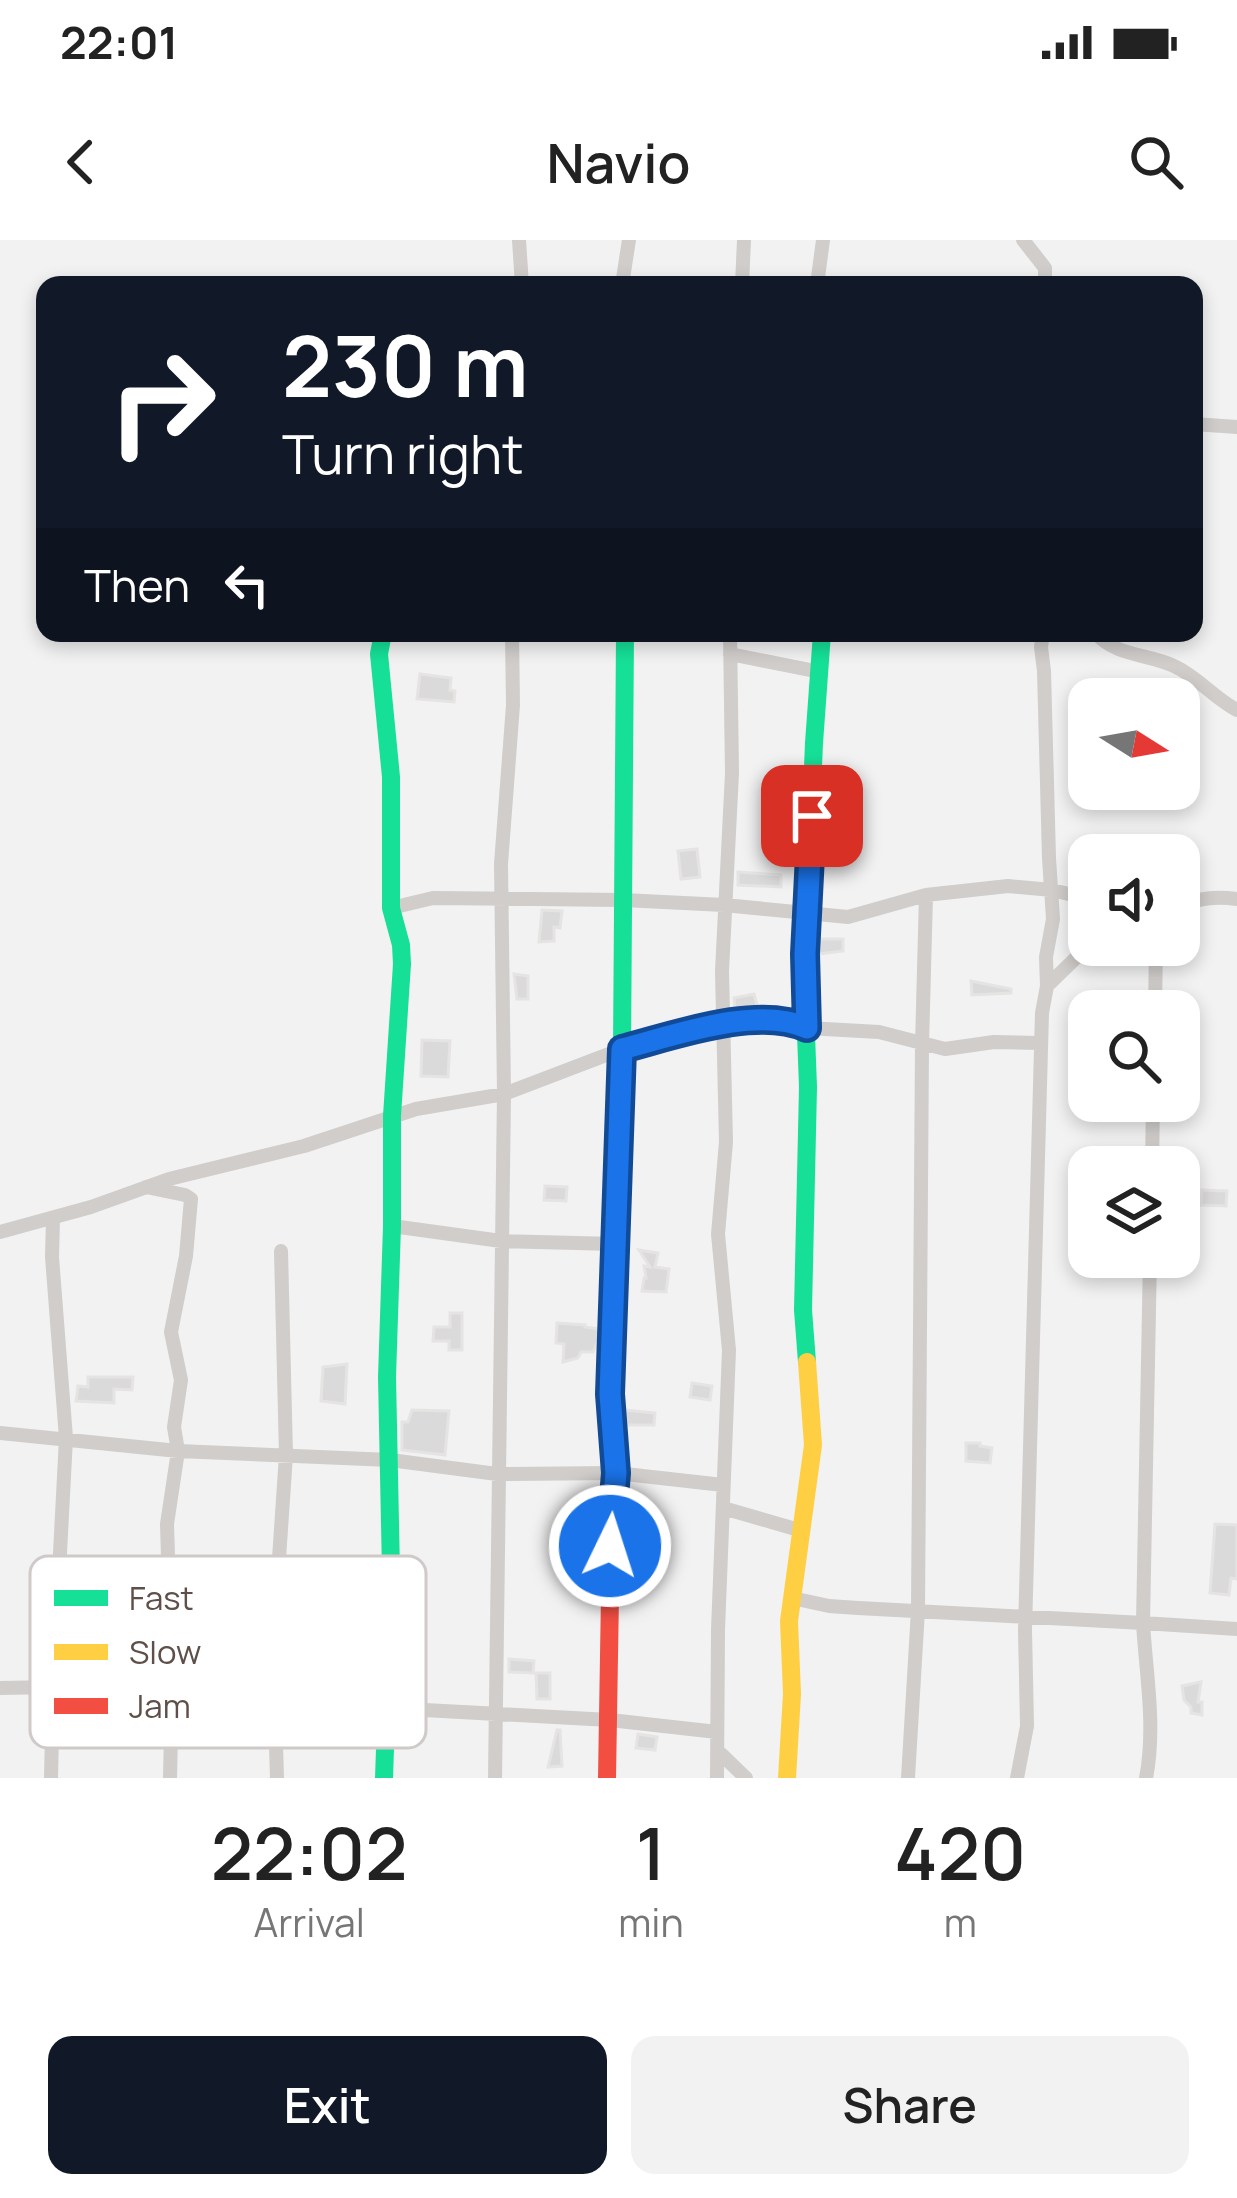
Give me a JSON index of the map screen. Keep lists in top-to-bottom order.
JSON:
{
  "legend": ["Fast", "Slow", "Jam"],
  "north": "right",
  "page": {
    "status": "22:01",
    "header": "Navio",
    "turn": ["230 m", "Turn right"],
    "then": "Then",
    "eta": [
      "22:02",
      "Arrival",
      "1",
      "min",
      "420",
      "m"
    ],
    "buttons": ["Exit", "Share"]
  }
}
